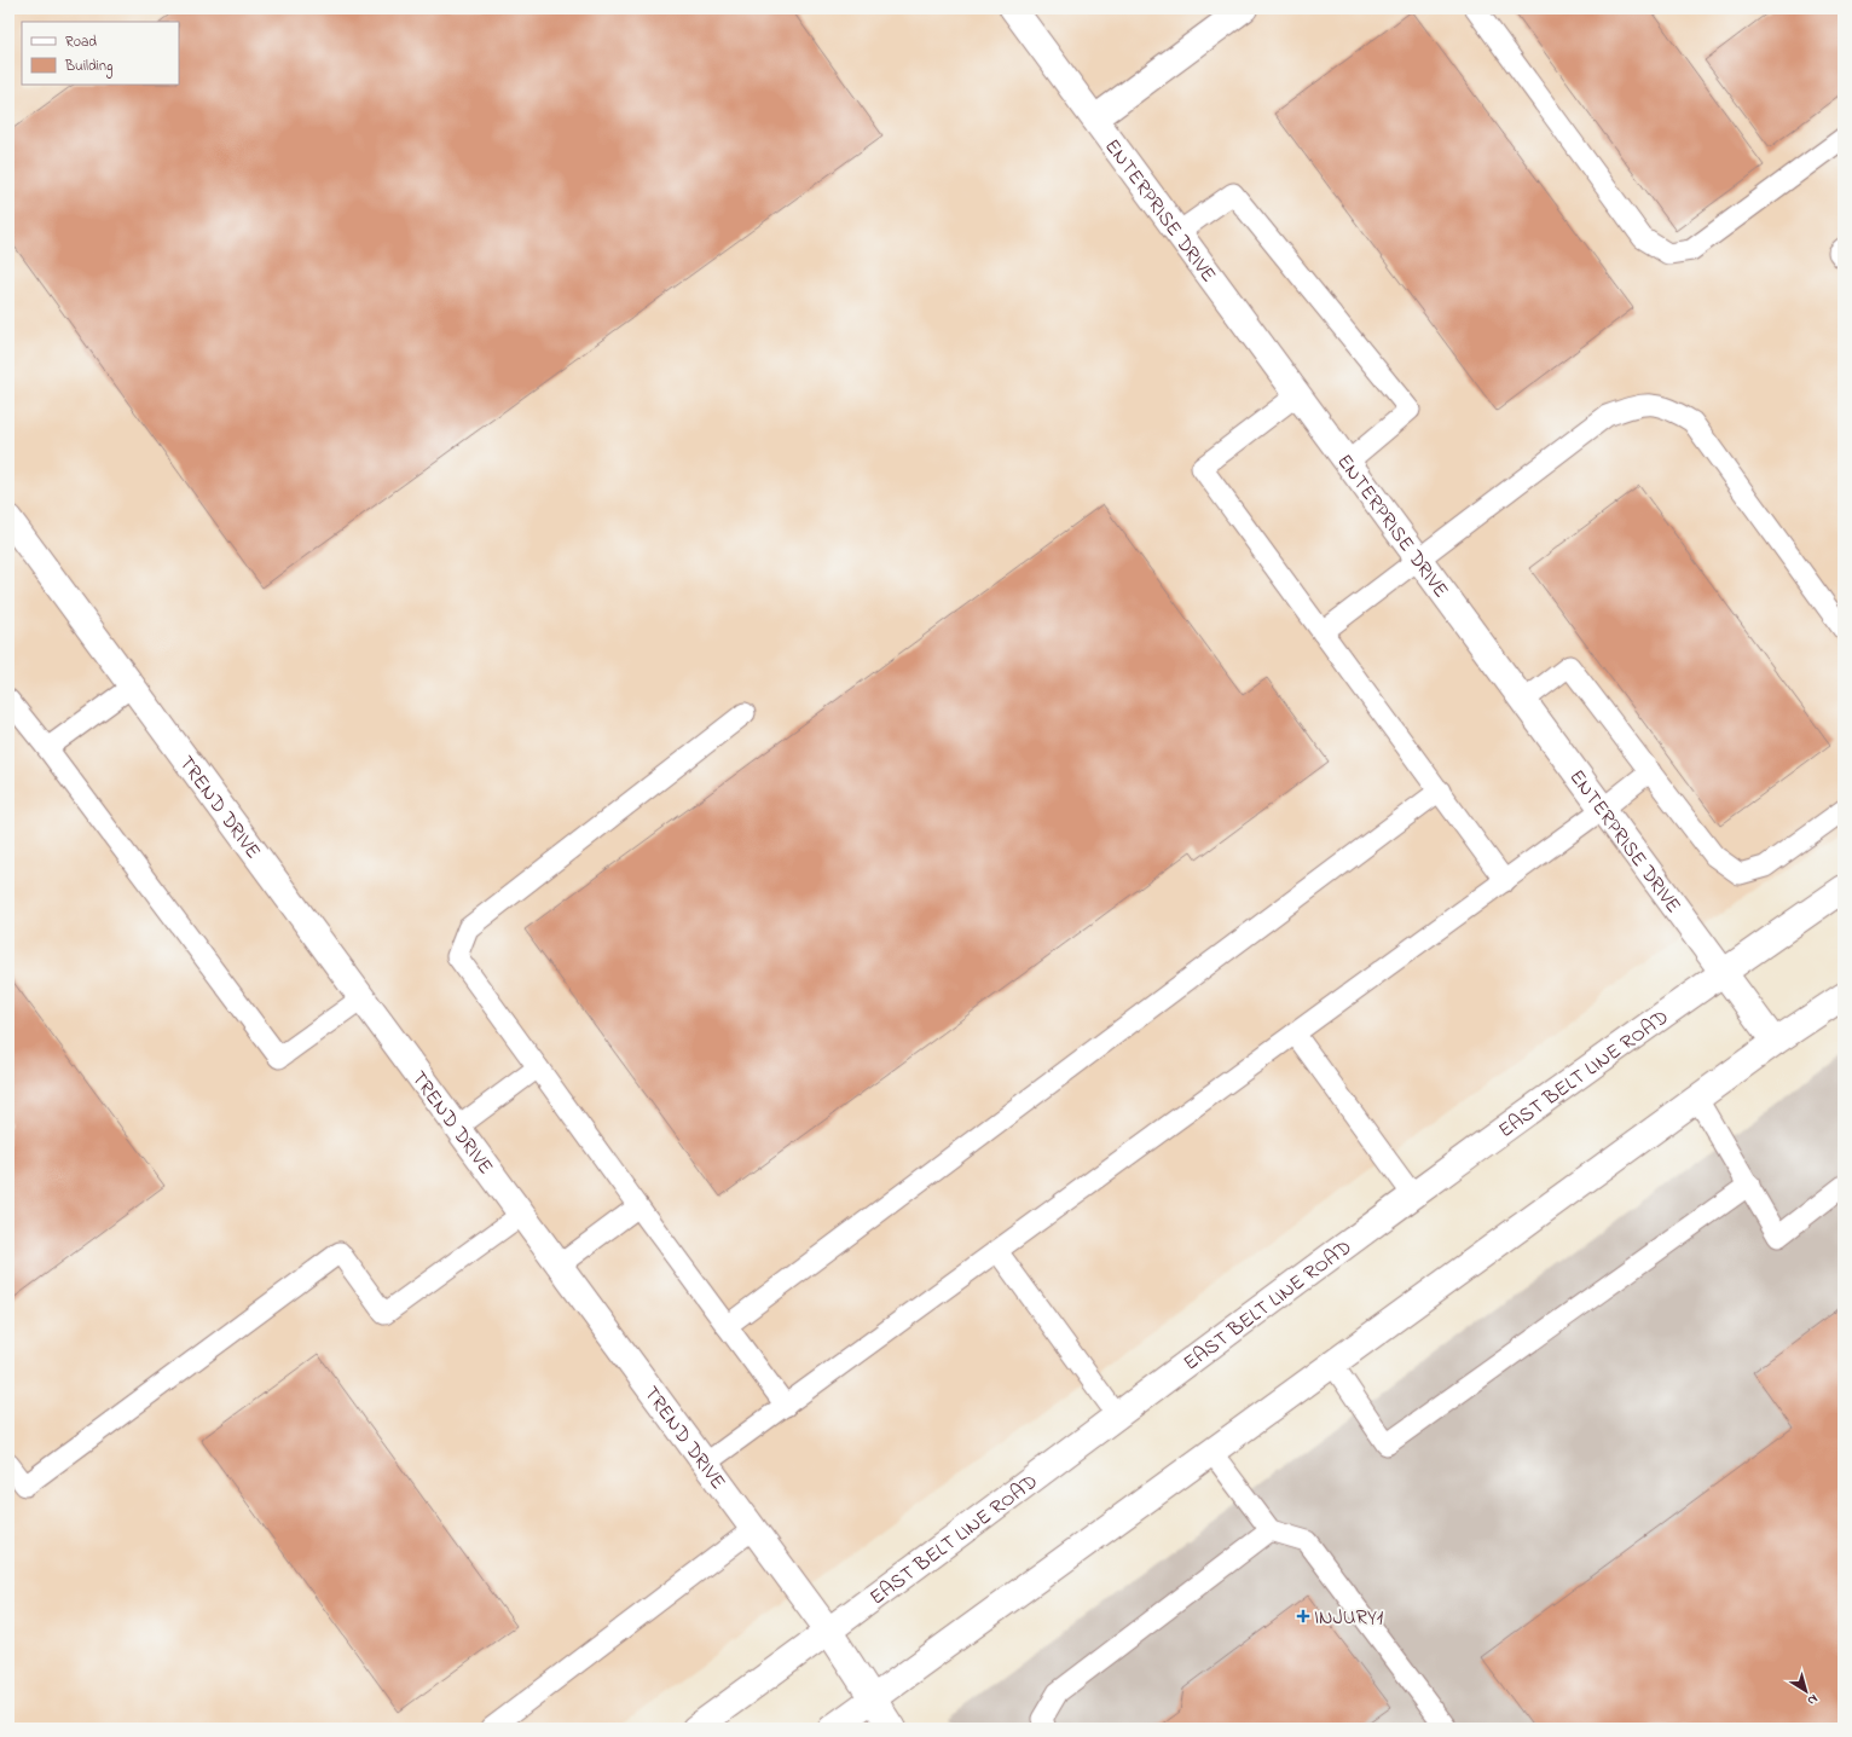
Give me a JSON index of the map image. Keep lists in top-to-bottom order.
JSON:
{
  "streets": {
    "street": ["ENTERPRISE DRIVE", "TREND DRIVE", "EAST BELT LINE ROAD"]
  },
  "crossings": [
    ["ENTERPRISE DRIVE", "EAST BELT LINE ROAD"],
    ["TREND DRIVE", "EAST BELT LINE ROAD"]
  ],
  "places": {
    "health": ["INJURY1"]
  },
  "legend": ["Road", "Building"],
  "north": "bottom right"
}
